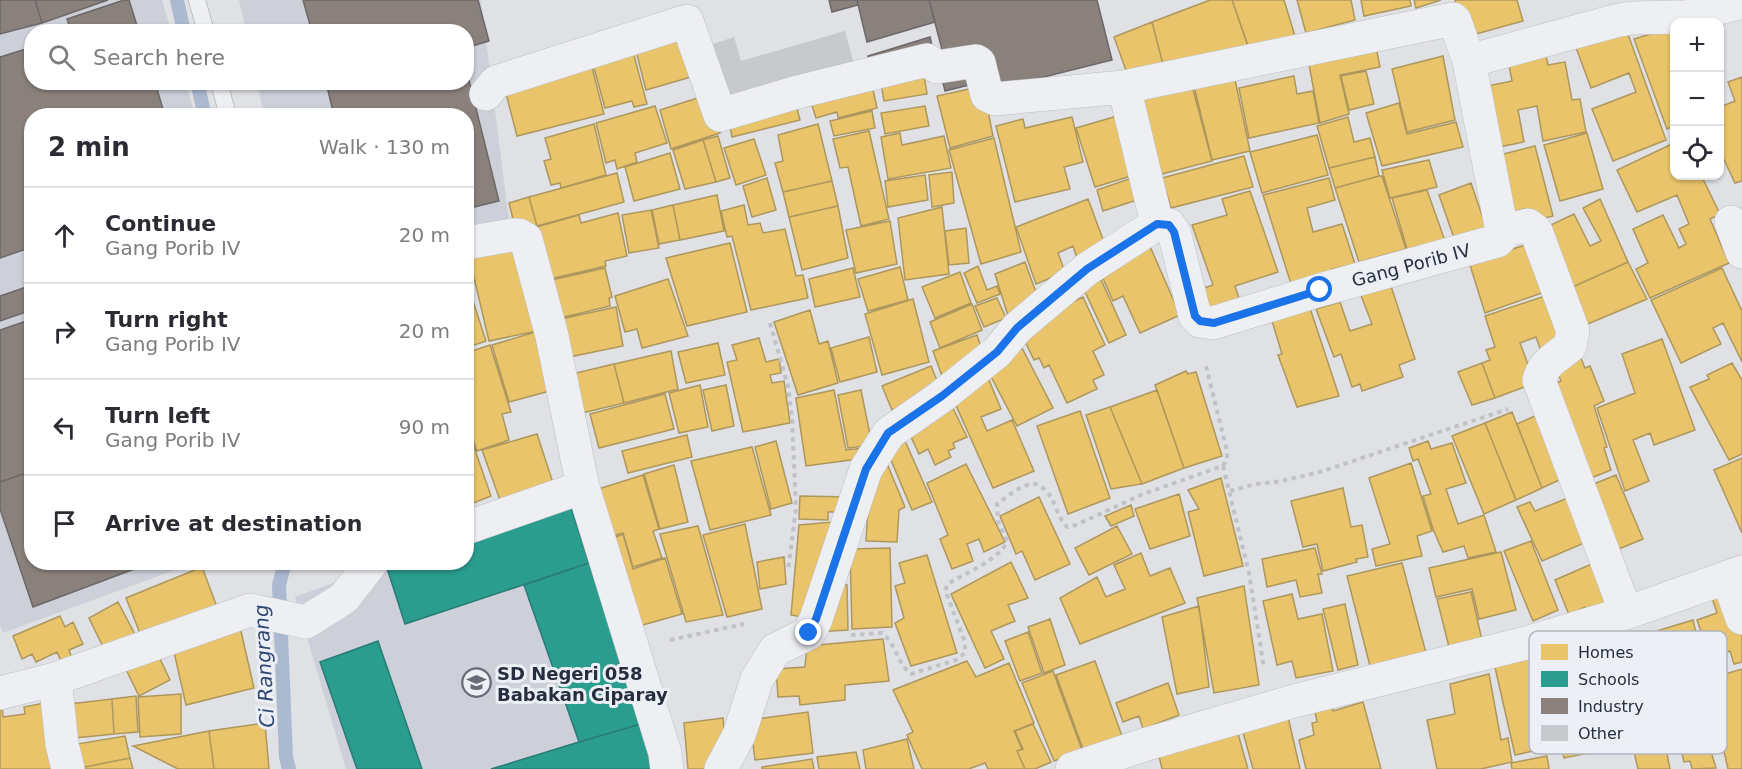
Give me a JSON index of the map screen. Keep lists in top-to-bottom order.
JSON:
{
  "streets": {
    "street": ["Gang Porib IV"]
  },
  "water": ["Ci Rangrang"],
  "places": {
    "school or university": ["SD Negeri 058 Babakan Ciparay"]
  },
  "legend": [
    "Homes",
    "Schools",
    "Industry",
    "Other"
  ],
  "page": {
    "map_buttons": ["+", "−"],
    "search": "Search here",
    "heading": ["2 min", "Walk · 130 m"],
    "list": [
      ["Continue", "Gang Porib IV", "20 m"],
      ["Turn right", "Gang Porib IV", "20 m"],
      ["Turn left", "Gang Porib IV", "90 m"],
      "Arrive at destination"
    ]
  }
}
